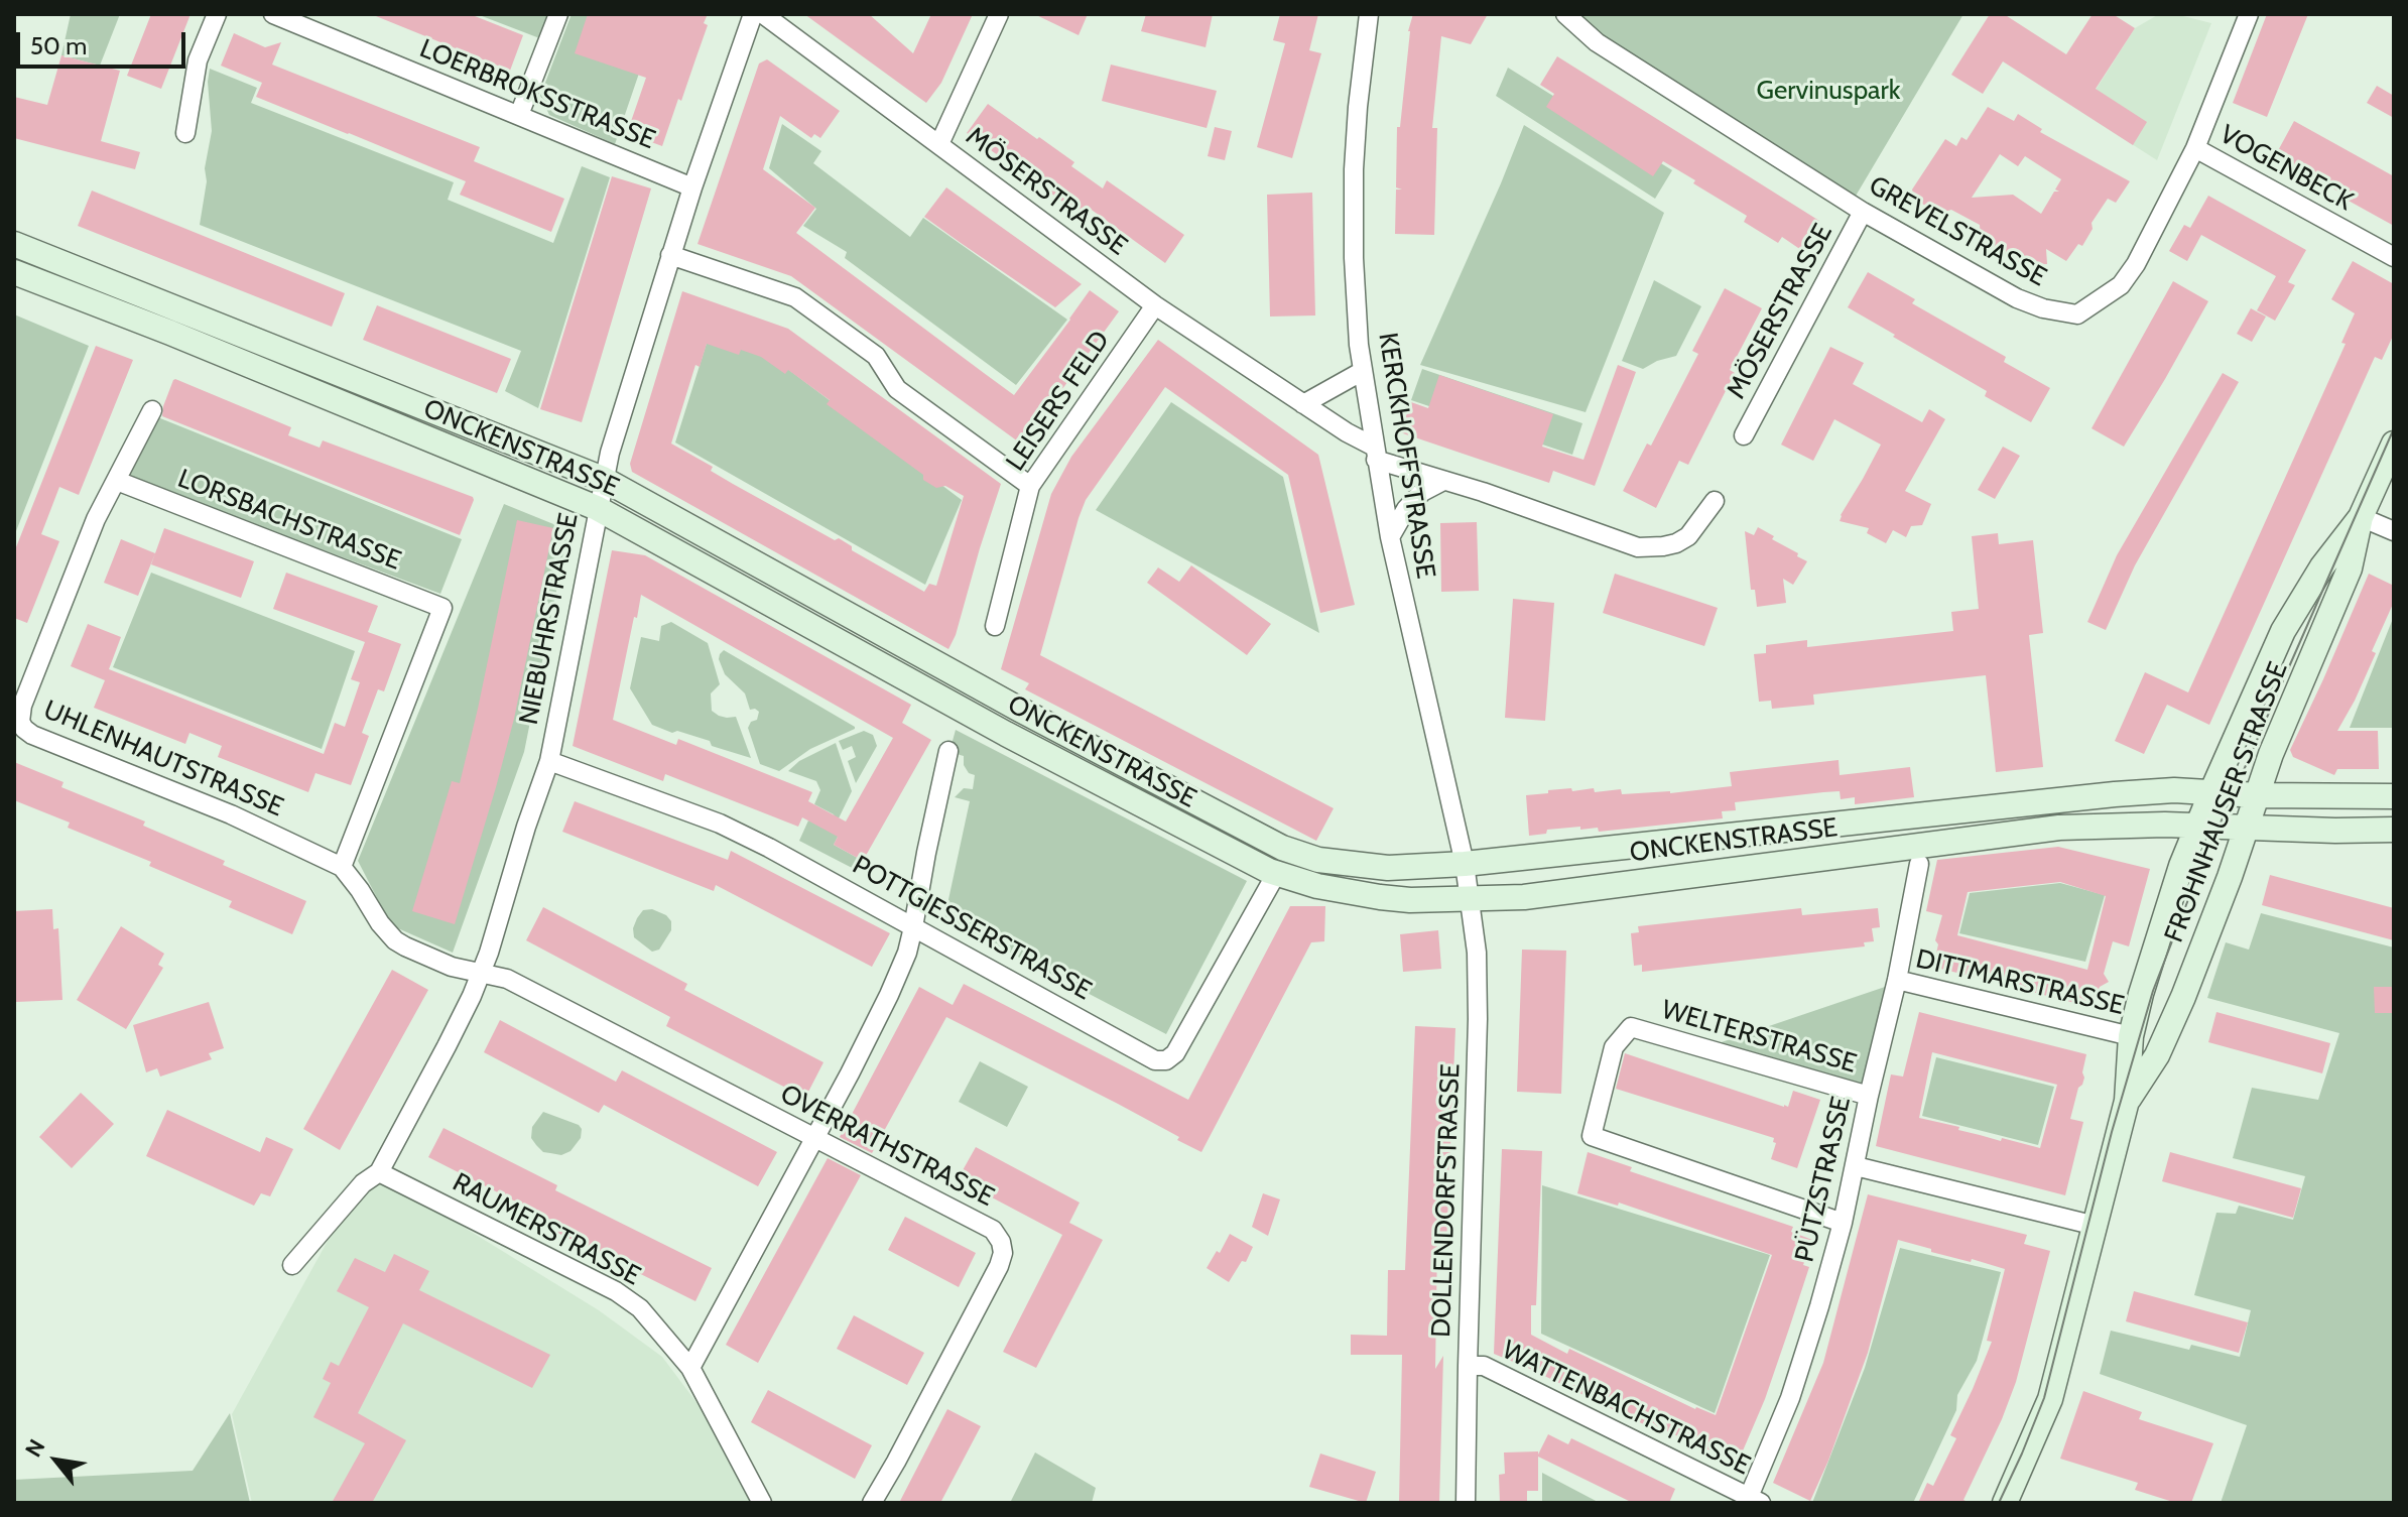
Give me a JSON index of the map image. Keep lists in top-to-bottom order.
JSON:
{
  "streets": {
    "main road": ["ONCKENSTRASSE", "FROHNHAUSER STRASSE"],
    "street": [
      "LOERBROKSSTRASSE",
      "VOGENBECK",
      "MÖSERSTRASSE",
      "GREVELSTRASSE",
      "LEISERS FELD",
      "KERCKHOFFSTRASSE",
      "LORSBACHSTRASSE",
      "NIEBUHRSTRASSE",
      "UHLENHAUTSTRASSE",
      "POTTGIESSERSTRASSE",
      "DITTMARSTRASSE",
      "WELTERSTRASSE",
      "OVERRATHSTRASSE",
      "PÜTZSTRASSE",
      "DOLLENDORFSTRASSE",
      "RAUMERSTRASSE",
      "WATTENBACHSTRASSE"
    ]
  },
  "crossings": [
    ["LOERBROKSSTRASSE", "NIEBUHRSTRASSE"],
    ["VOGENBECK", "GREVELSTRASSE"],
    ["MÖSERSTRASSE", "GREVELSTRASSE"],
    ["MÖSERSTRASSE", "LEISERS FELD"],
    ["MÖSERSTRASSE", "KERCKHOFFSTRASSE"],
    ["ONCKENSTRASSE", "KERCKHOFFSTRASSE"],
    ["ONCKENSTRASSE", "NIEBUHRSTRASSE"],
    ["ONCKENSTRASSE", "FROHNHAUSER STRASSE"],
    ["ONCKENSTRASSE", "POTTGIESSERSTRASSE"],
    ["ONCKENSTRASSE", "DOLLENDORFSTRASSE"],
    ["KERCKHOFFSTRASSE", "DOLLENDORFSTRASSE"],
    ["LORSBACHSTRASSE", "UHLENHAUTSTRASSE"],
    ["NIEBUHRSTRASSE", "UHLENHAUTSTRASSE"],
    ["NIEBUHRSTRASSE", "POTTGIESSERSTRASSE"],
    ["NIEBUHRSTRASSE", "OVERRATHSTRASSE"],
    ["NIEBUHRSTRASSE", "RAUMERSTRASSE"],
    ["UHLENHAUTSTRASSE", "OVERRATHSTRASSE"],
    ["FROHNHAUSER STRASSE", "DITTMARSTRASSE"],
    ["DITTMARSTRASSE", "PÜTZSTRASSE"],
    ["WELTERSTRASSE", "PÜTZSTRASSE"],
    ["PÜTZSTRASSE", "WATTENBACHSTRASSE"],
    ["DOLLENDORFSTRASSE", "WATTENBACHSTRASSE"]
  ],
  "parks": ["Gervinuspark"],
  "scale_bar": "50 m",
  "north": "top left"
}
